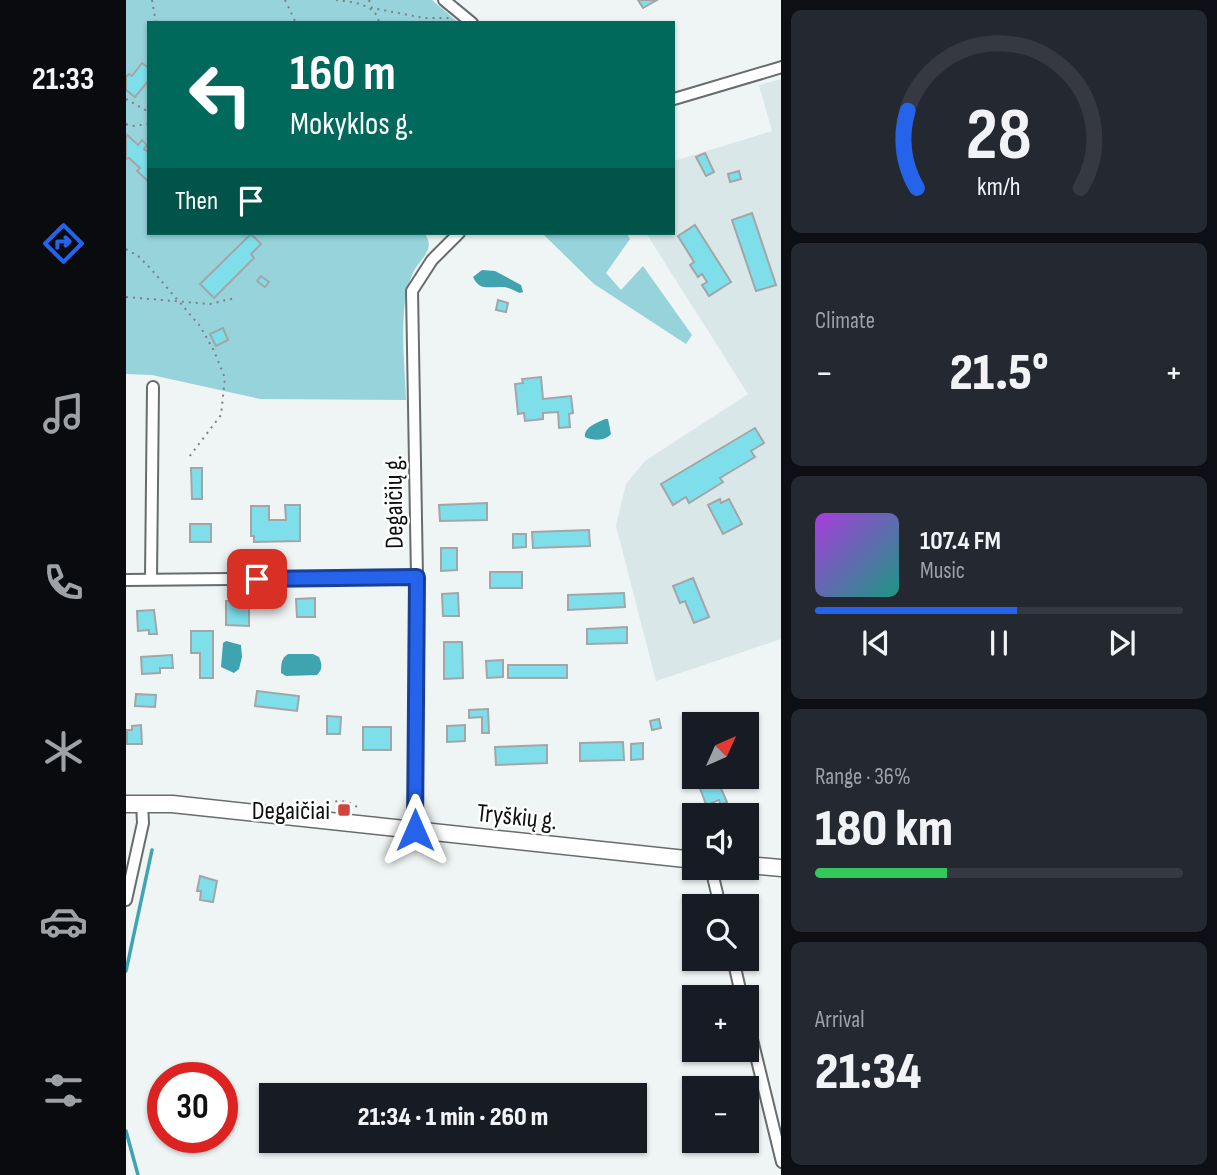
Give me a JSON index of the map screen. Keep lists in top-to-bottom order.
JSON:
{
  "streets": {
    "main road": ["Tryškių g."],
    "street": ["Degaičių g."]
  },
  "crossings": [
    ["Degaičių g.", "Tryškių g."]
  ],
  "places": {
    "transit": ["Degaičiai"]
  },
  "north": "top right",
  "page": {
    "tabs": "21:33",
    "turn": ["160 m", "Mokyklos g."],
    "then": "Then",
    "tile": [
      "Climate",
      ["Range · 36%", "180 km"],
      ["Arrival", "21:34"]
    ],
    "heat": ["−", "21.5°", "+"],
    "song": ["107.4 FM", "Music"],
    "map_buttons": ["+", "−"],
    "limit": "30",
    "trip": "21:34 · 1 min · 260 m",
    "gauge": ["28", "km/h"]
  }
}
